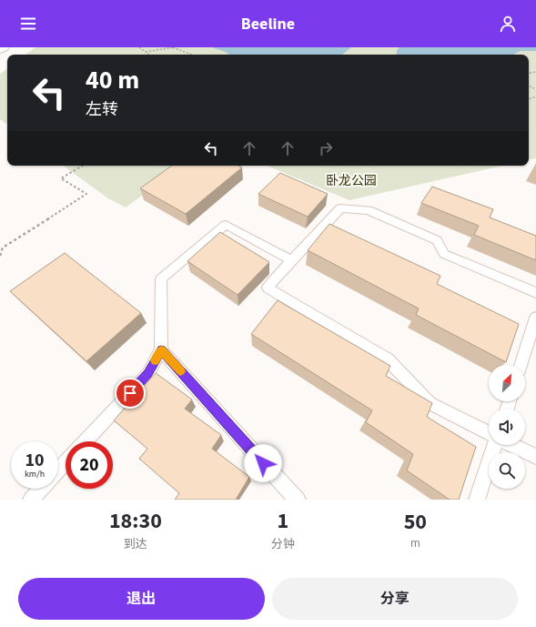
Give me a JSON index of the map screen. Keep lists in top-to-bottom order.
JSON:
{
  "parks": ["卧龙公园"],
  "north": "top right",
  "page": {
    "header": "Beeline",
    "turn": ["40 m", "左转"],
    "speed": "10 km/h",
    "limit": "20",
    "eta": [
      "18:30",
      "到达",
      "1",
      "分钟",
      "50",
      "m"
    ],
    "buttons": ["退出", "分享"]
  }
}
